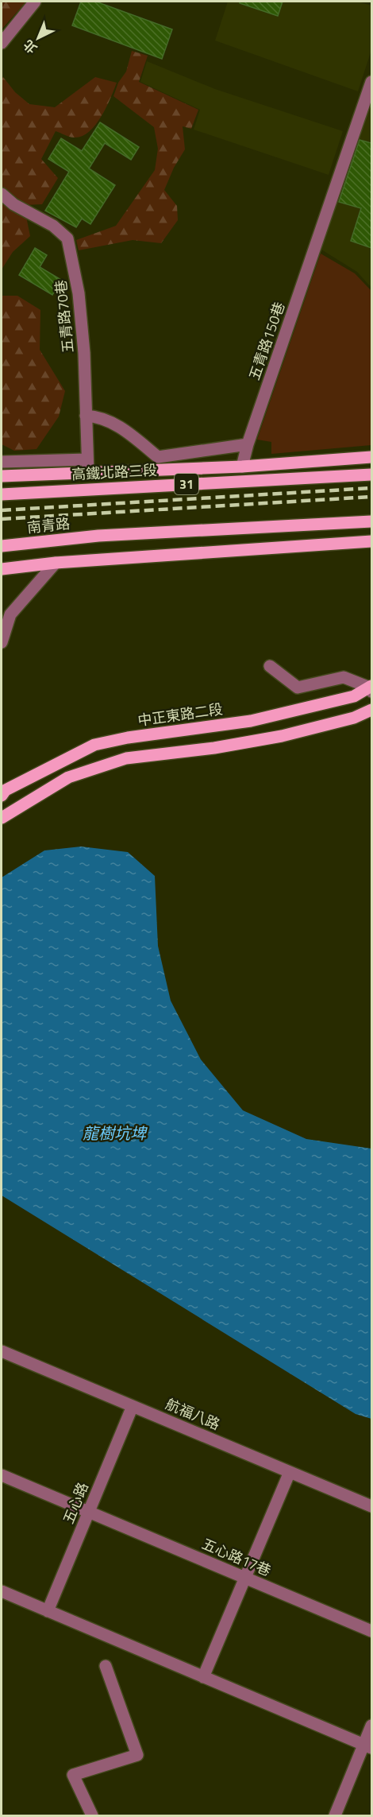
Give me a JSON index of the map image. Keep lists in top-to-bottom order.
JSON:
{
  "streets": {
    "main road": [
      "高鐵北路三段",
      "31",
      "南青路",
      "中正東路二段"
    ],
    "street": [
      "五青路70巷",
      "五青路150巷",
      "航福八路",
      "五心路",
      "五心路17巷"
    ]
  },
  "crossings": [
    ["五青路70巷", "高鐵北路三段"],
    ["五青路150巷", "高鐵北路三段"],
    ["航福八路", "五心路"],
    ["五心路", "五心路17巷"]
  ],
  "water": ["龍樹坑埤"],
  "north": "bottom left"
}
